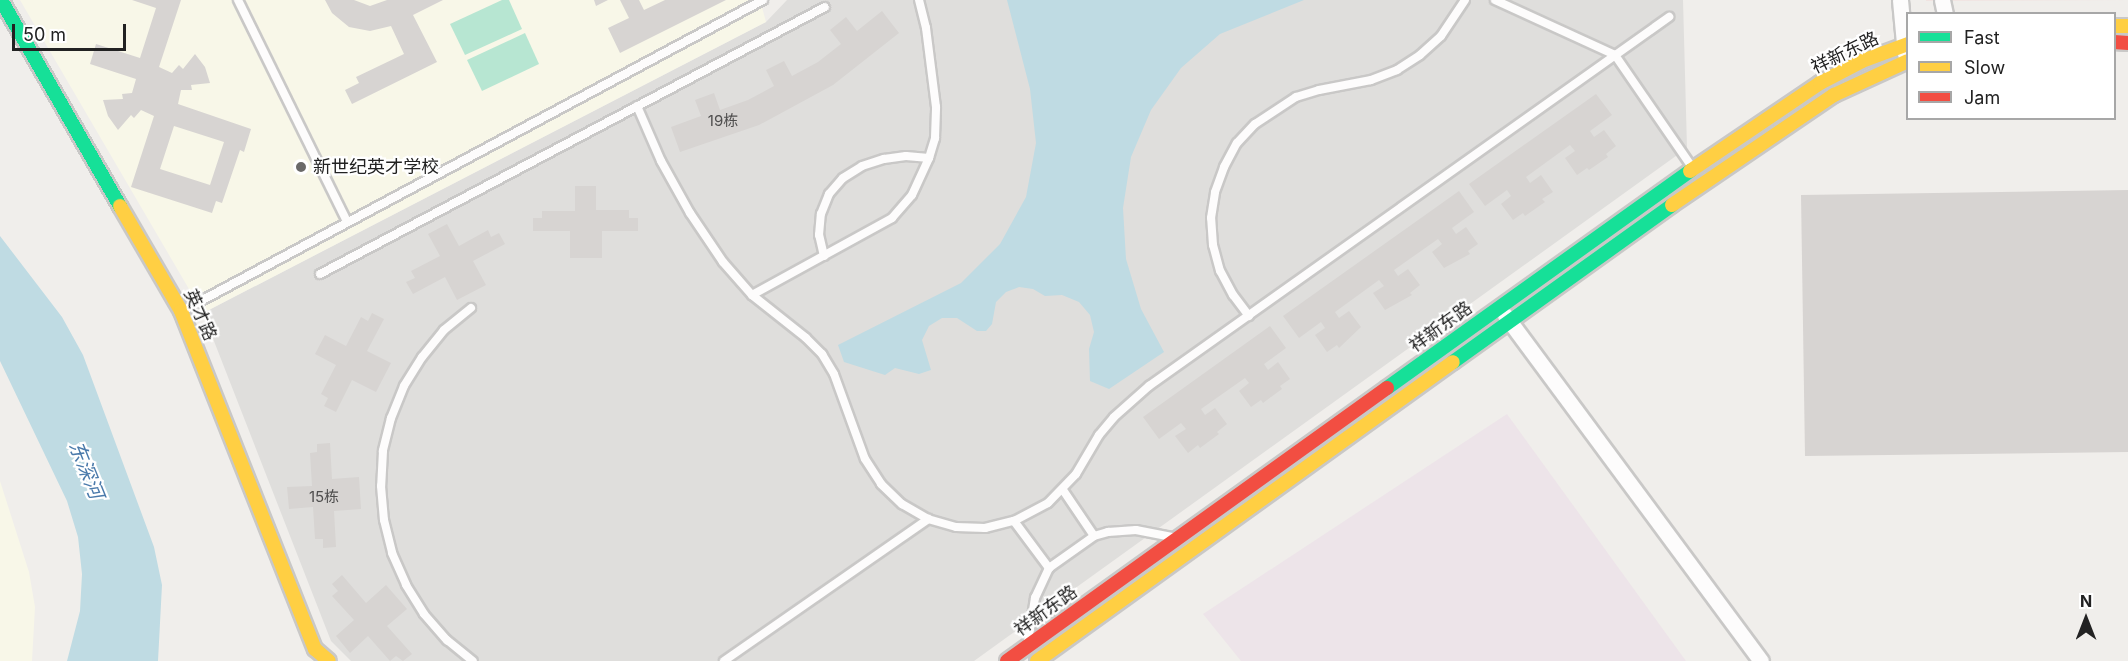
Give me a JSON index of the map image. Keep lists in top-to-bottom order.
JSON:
{
  "streets": {
    "street": ["祥新东路", "英才路"]
  },
  "water": ["东深河"],
  "places": ["新世纪英才学校"],
  "house_numbers": ["19栋", "15栋"],
  "legend": ["Fast", "Slow", "Jam"],
  "scale_bar": "50 m",
  "north": "top"
}
